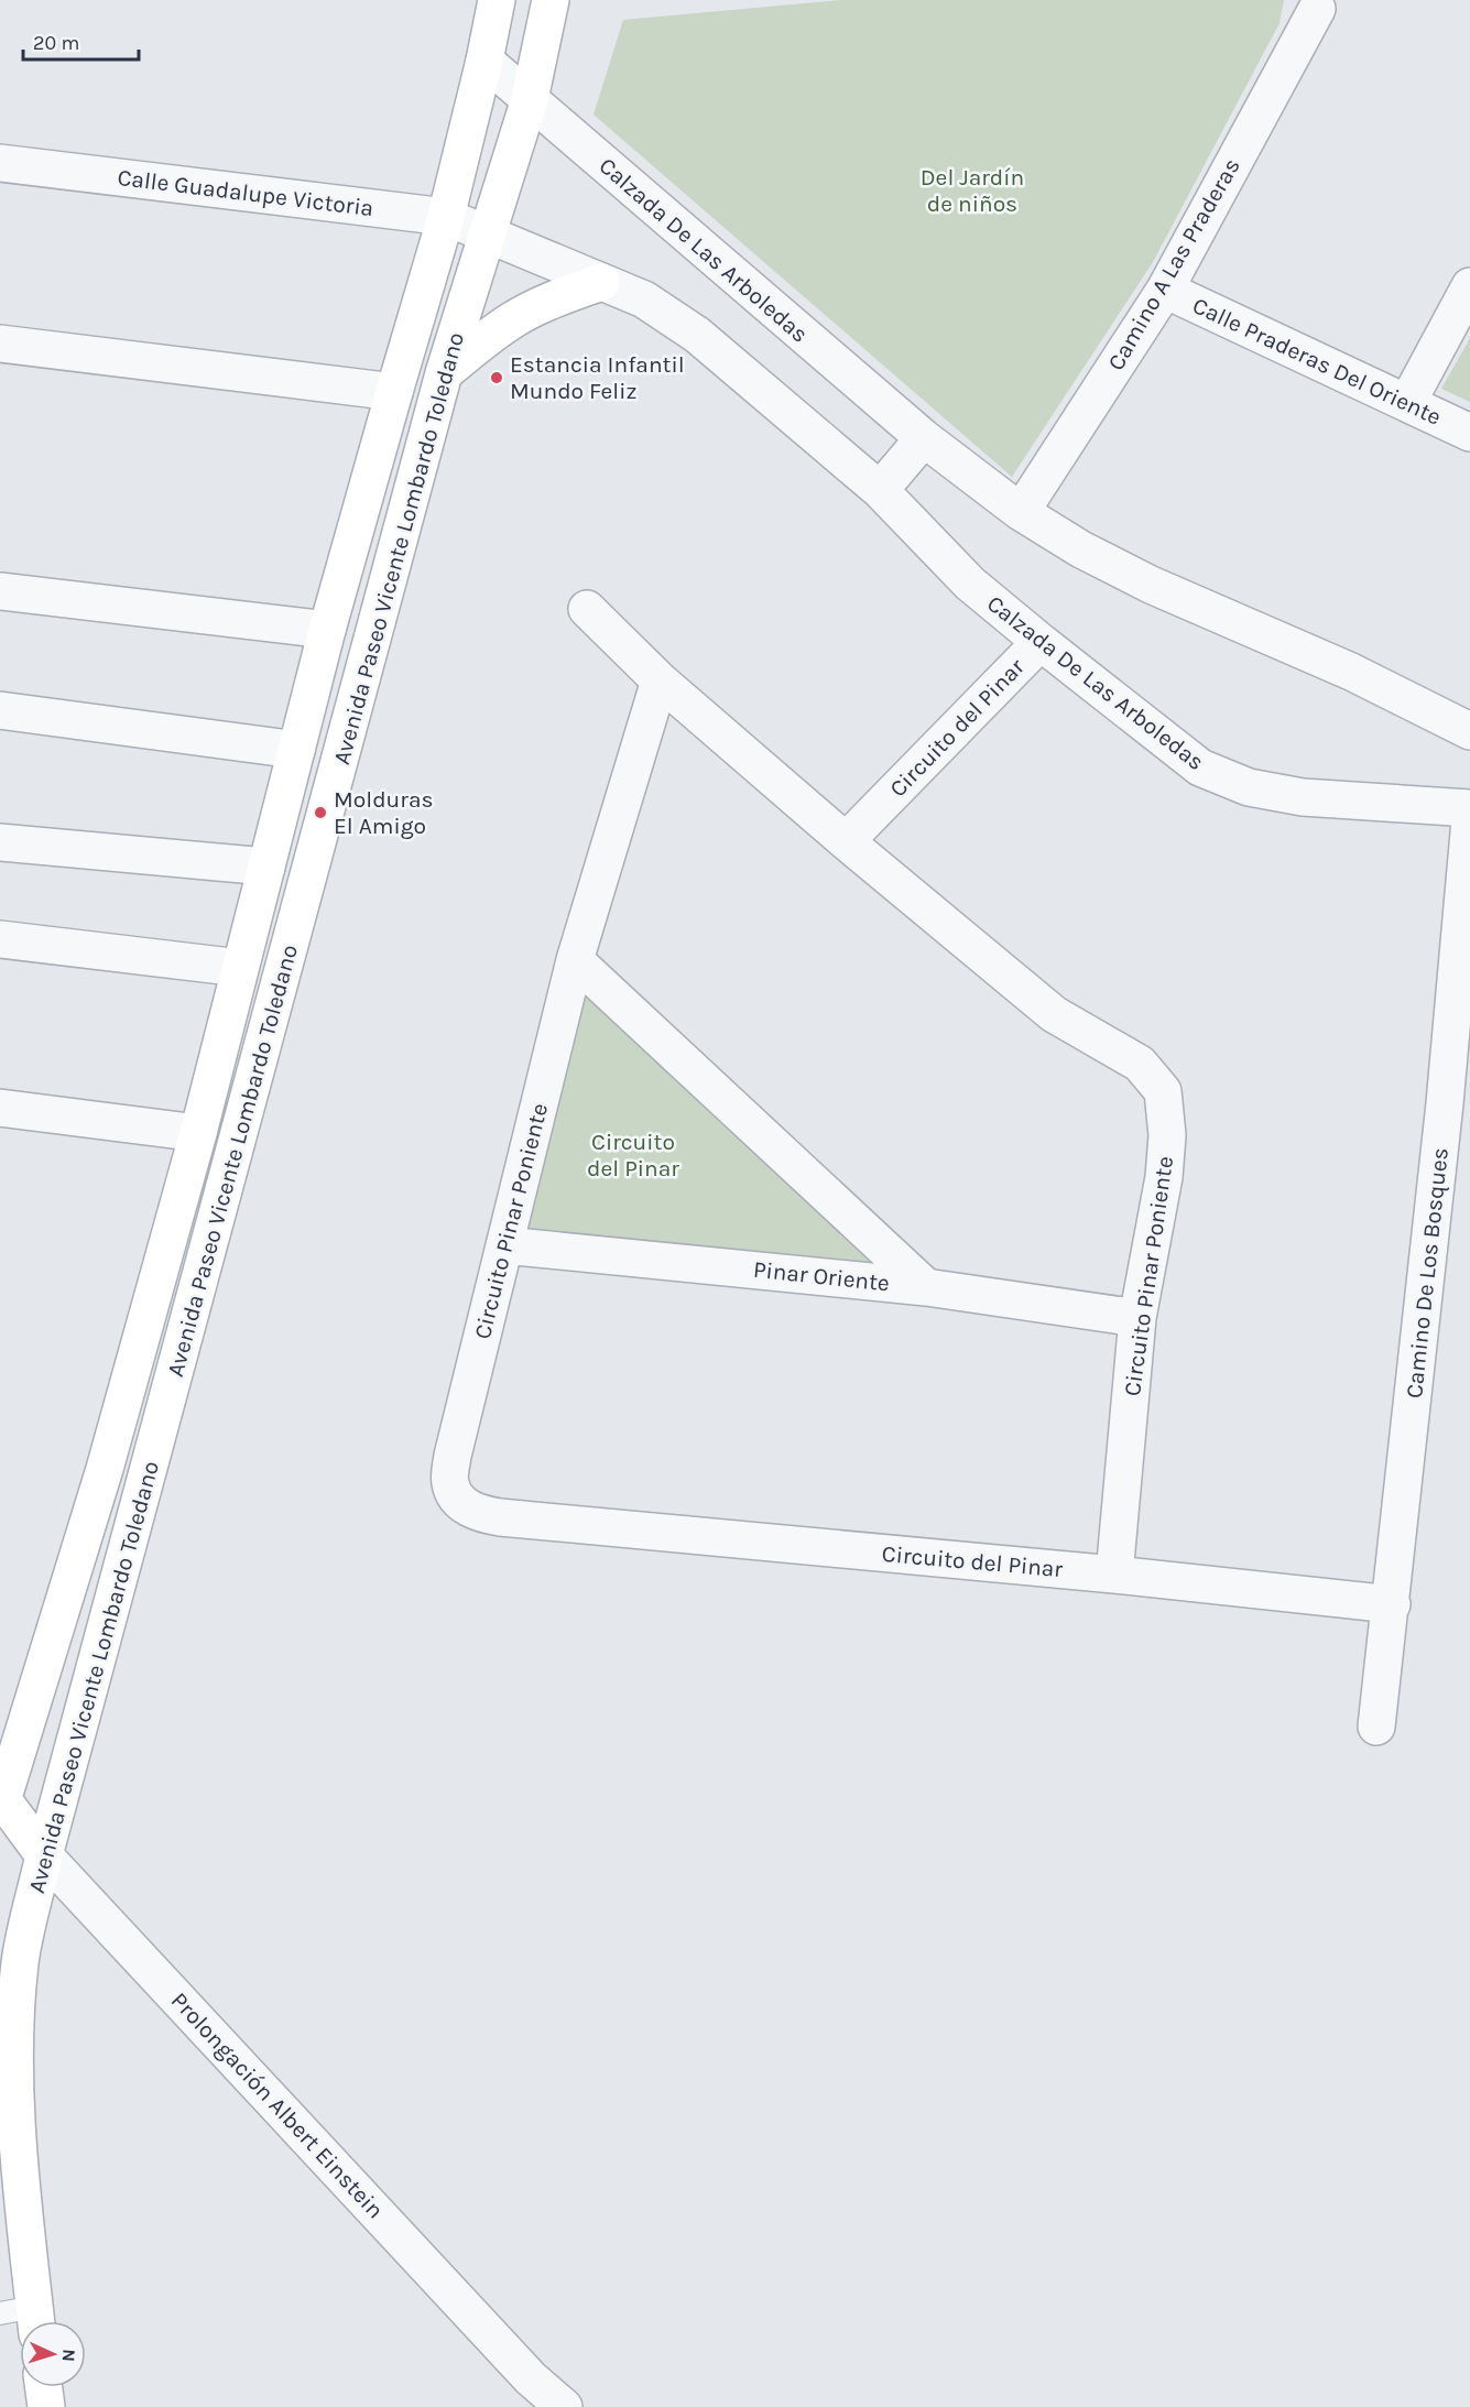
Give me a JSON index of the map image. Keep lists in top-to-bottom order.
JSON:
{
  "streets": {
    "main road": ["Avenida Paseo Vicente Lombardo Toledano", "Prolongación Albert Einstein"],
    "street": [
      "Calle Guadalupe Victoria",
      "Calzada De Las Arboledas",
      "Camino A Las Praderas",
      "Calle Praderas Del Oriente",
      "Circuito del Pinar",
      "Circuito Pinar Poniente",
      "Camino De Los Bosques",
      "Pinar Oriente"
    ]
  },
  "crossings": [
    ["Calle Guadalupe Victoria", "Calzada De Las Arboledas"],
    ["Calle Guadalupe Victoria", "Avenida Paseo Vicente Lombardo Toledano"],
    ["Calzada De Las Arboledas", "Camino A Las Praderas"],
    ["Calzada De Las Arboledas", "Avenida Paseo Vicente Lombardo Toledano"],
    ["Calzada De Las Arboledas", "Circuito del Pinar"],
    ["Camino A Las Praderas", "Calle Praderas Del Oriente"],
    ["Avenida Paseo Vicente Lombardo Toledano", "Prolongación Albert Einstein"],
    ["Circuito del Pinar", "Circuito Pinar Poniente"],
    ["Circuito del Pinar", "Camino De Los Bosques"],
    ["Circuito Pinar Poniente", "Pinar Oriente"]
  ],
  "parks": ["Del Jardín de niños", "Circuito del Pinar"],
  "places": ["Estancia Infantil Mundo Feliz", "Molduras El Amigo"],
  "scale_bar": "20 m",
  "north": "right"
}
